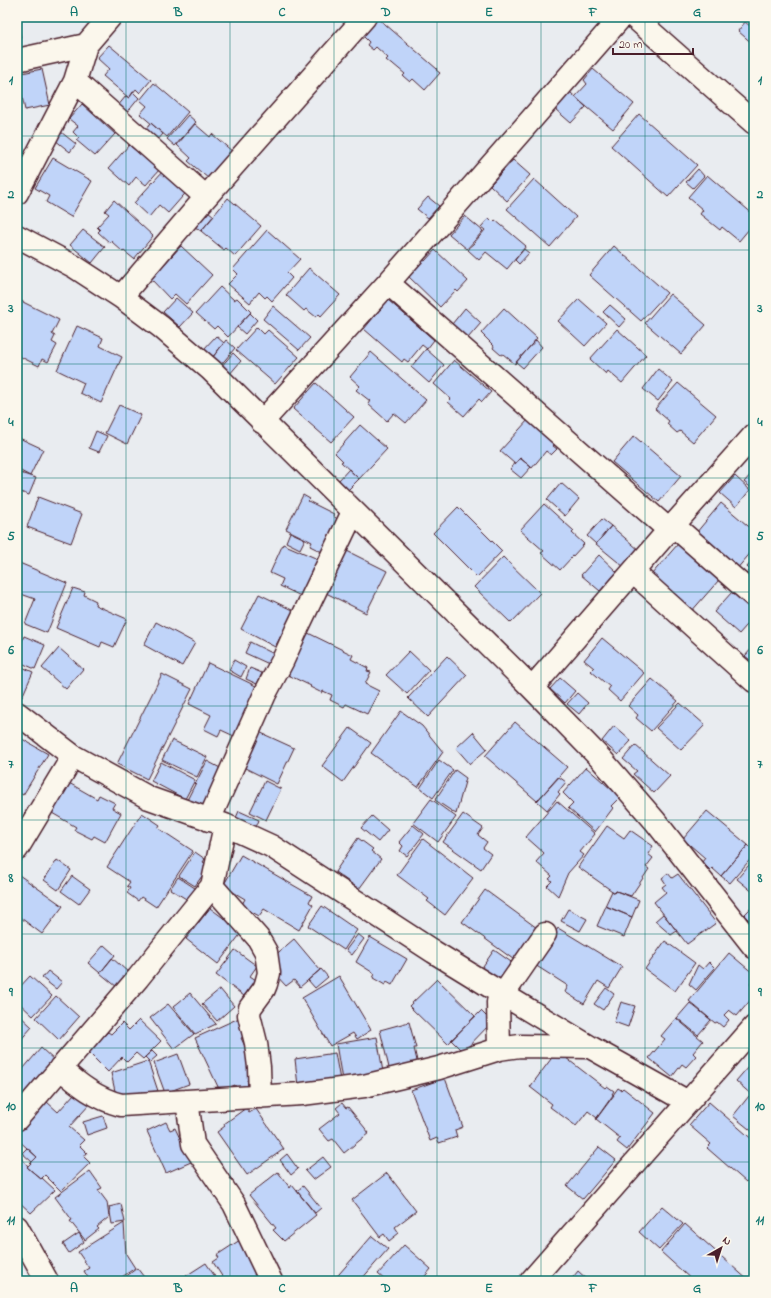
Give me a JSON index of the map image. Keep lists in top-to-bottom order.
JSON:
{
  "scale_bar": "20 m",
  "north": "top right",
  "grid": {
    "columns": [
      "A",
      "B",
      "C",
      "D",
      "E",
      "F",
      "G"
    ],
    "rows": [
      "1",
      "2",
      "3",
      "4",
      "5",
      "6",
      "7",
      "8",
      "9",
      "10",
      "11"
    ]
  }
}
